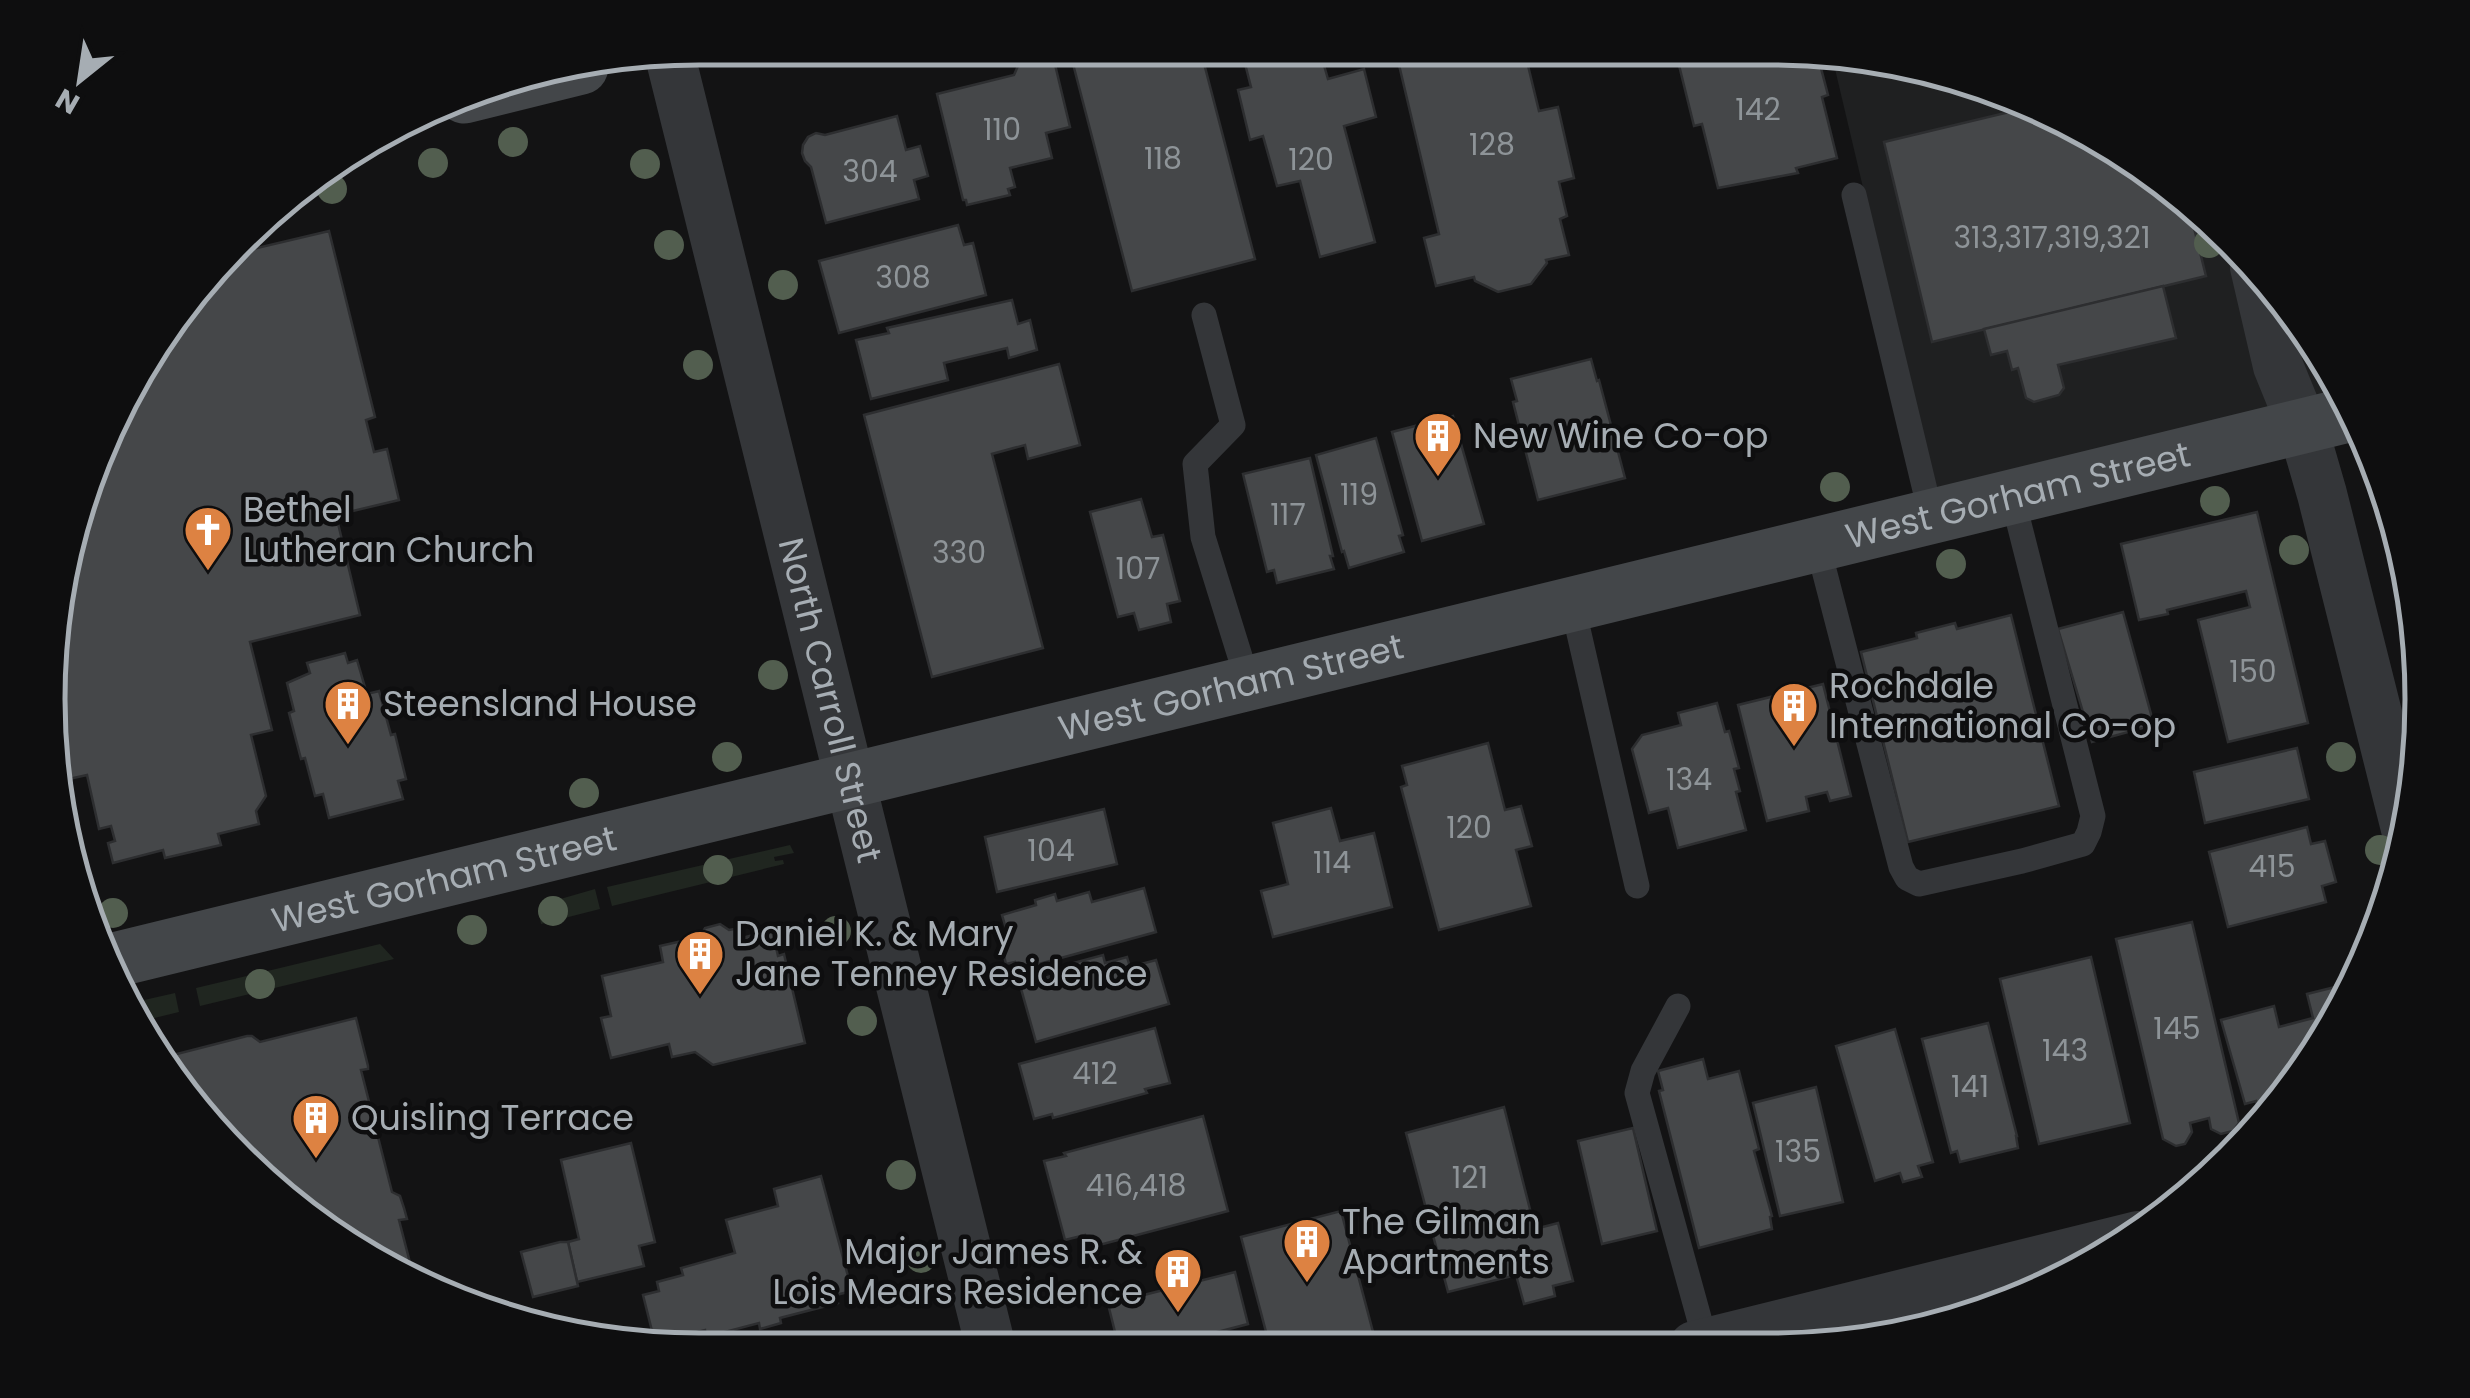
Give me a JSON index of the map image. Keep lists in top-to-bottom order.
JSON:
{
  "streets": {
    "main road": ["West Gorham Street"],
    "street": ["North Carroll Street"]
  },
  "crossings": [
    ["West Gorham Street", "North Carroll Street"]
  ],
  "places": {
    "building": [
      "New Wine Co-op",
      "Steensland House",
      "Rochdale International Co-op",
      "Daniel K. & Mary Jane Tenney Residence",
      "Quisling Terrace",
      "The Gilman Apartments",
      "Major James R. & Lois Mears Residence"
    ],
    "church": ["Bethel Lutheran Church"]
  },
  "house_numbers": [
    "142",
    "110",
    "128",
    "118",
    "120",
    "304",
    "313,317,319,321",
    "308",
    "119",
    "117",
    "330",
    "107",
    "150",
    "134",
    "120",
    "104",
    "114",
    "415",
    "145",
    "143",
    "412",
    "141",
    "135",
    "121",
    "416,418"
  ],
  "north": "bottom left"
}
